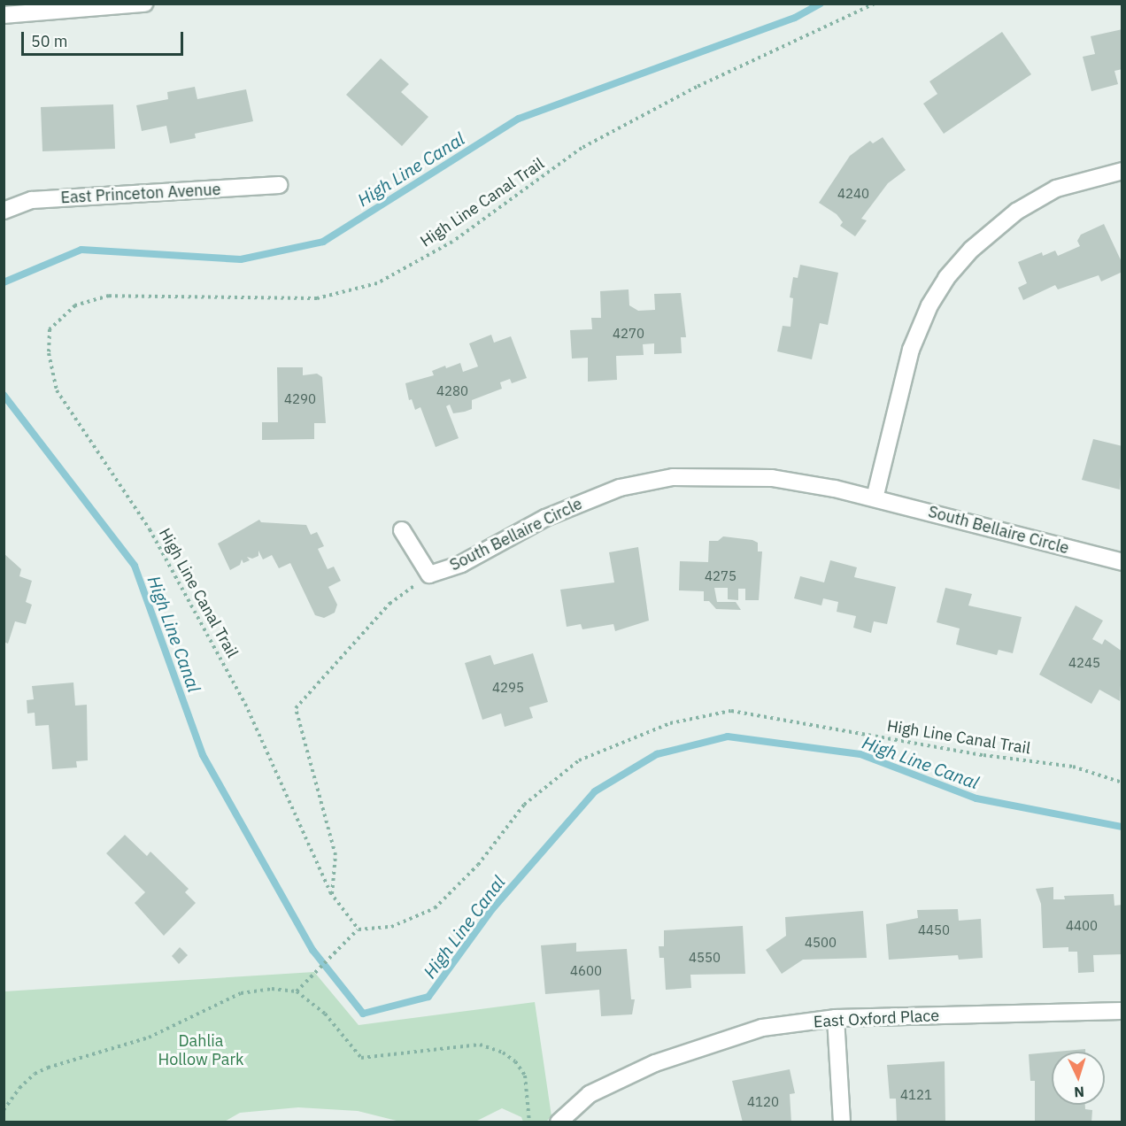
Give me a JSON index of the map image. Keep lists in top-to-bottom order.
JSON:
{
  "streets": {
    "street": ["East Princeton Avenue", "South Bellaire Circle", "East Oxford Place"],
    "path": ["High Line Canal Trail"]
  },
  "water": ["High Line Canal"],
  "parks": ["Dahlia Hollow Park"],
  "house_numbers": [
    "4240",
    "4270",
    "4280",
    "4290",
    "4275",
    "4245",
    "4295",
    "4400",
    "4450",
    "4500",
    "4550",
    "4600",
    "4121",
    "4120"
  ],
  "scale_bar": "50 m",
  "north": "bottom"
}
